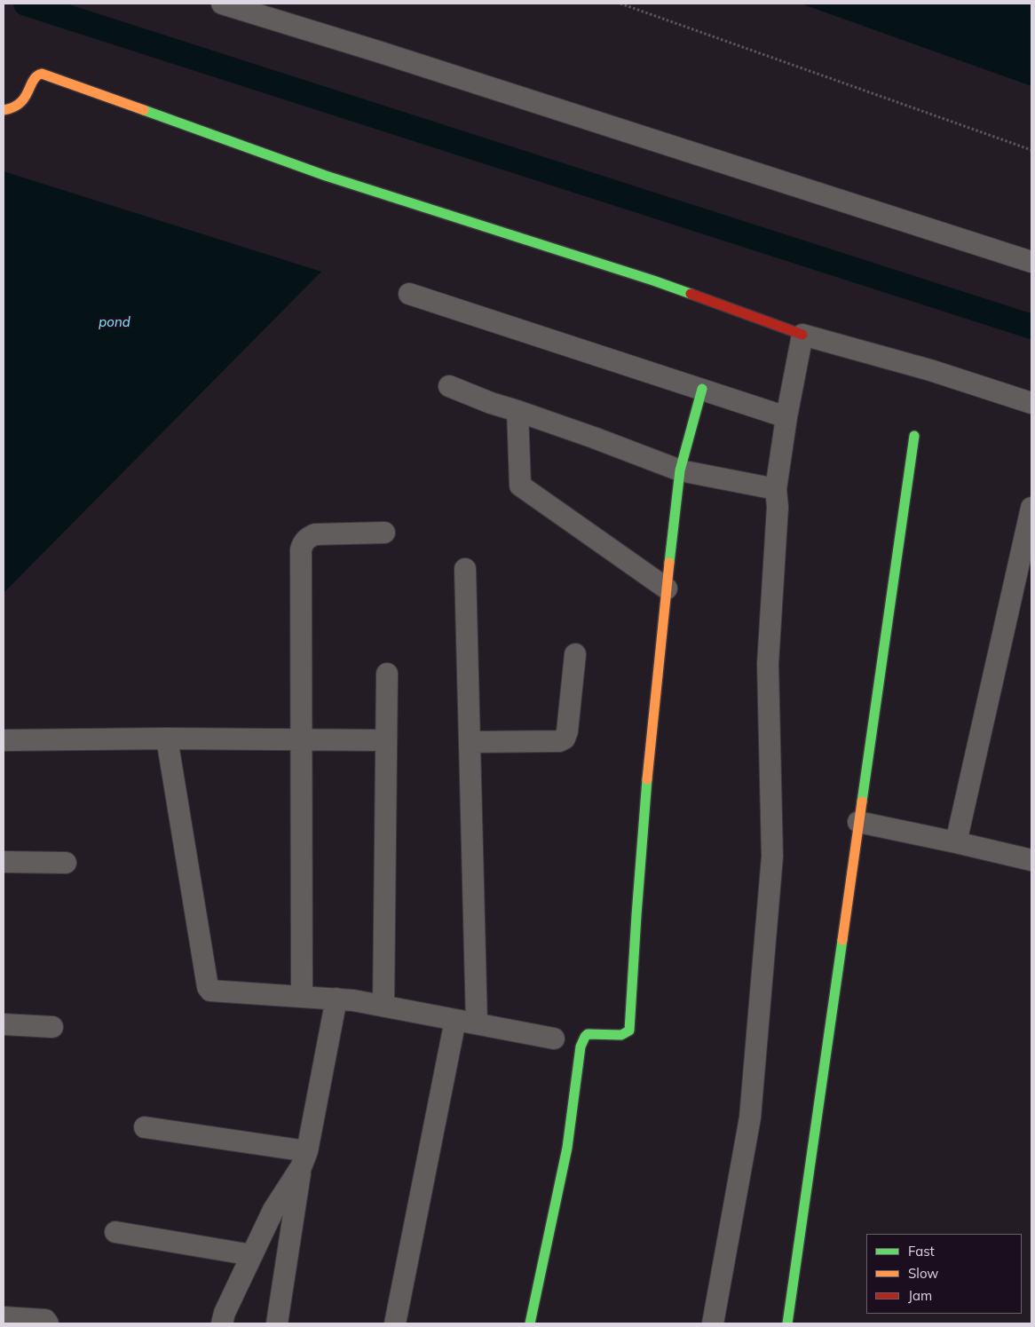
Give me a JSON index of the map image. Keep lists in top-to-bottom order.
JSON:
{
  "water": ["pond"],
  "legend": ["Fast", "Slow", "Jam"]
}
